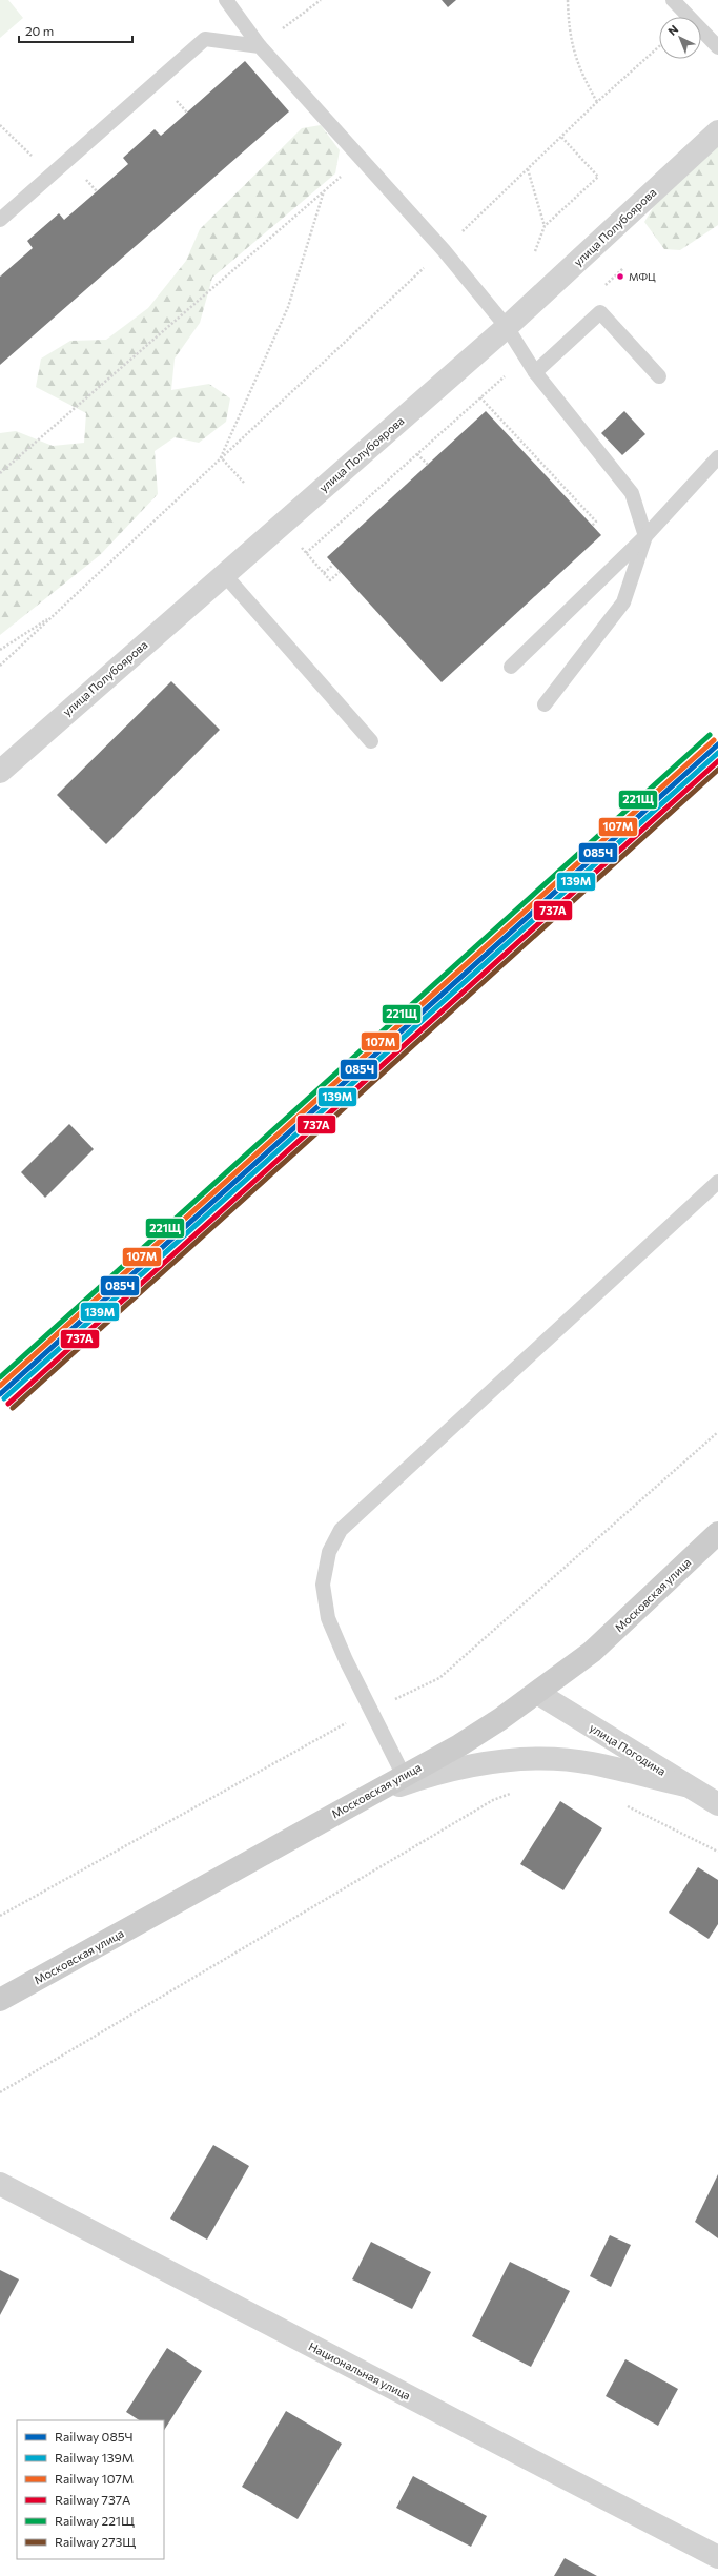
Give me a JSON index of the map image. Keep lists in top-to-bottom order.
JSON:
{
  "streets": {
    "main road": ["Московская улица"],
    "street": ["улица Полубоярова", "улица Погодина", "Национальная улица"]
  },
  "crossings": [
    ["Московская улица", "улица Погодина"]
  ],
  "places": ["МФЦ"],
  "lines": [
    "rail line 221Щ",
    "rail line 107М",
    "rail line 085Ч",
    "rail line 139М",
    "rail line 737А",
    "rail line 273Щ"
  ],
  "legend": [
    "Railway 085Ч",
    "Railway 139М",
    "Railway 107М",
    "Railway 737А",
    "Railway 221Щ",
    "Railway 273Щ"
  ],
  "scale_bar": "20 m",
  "north": "top left"
}
